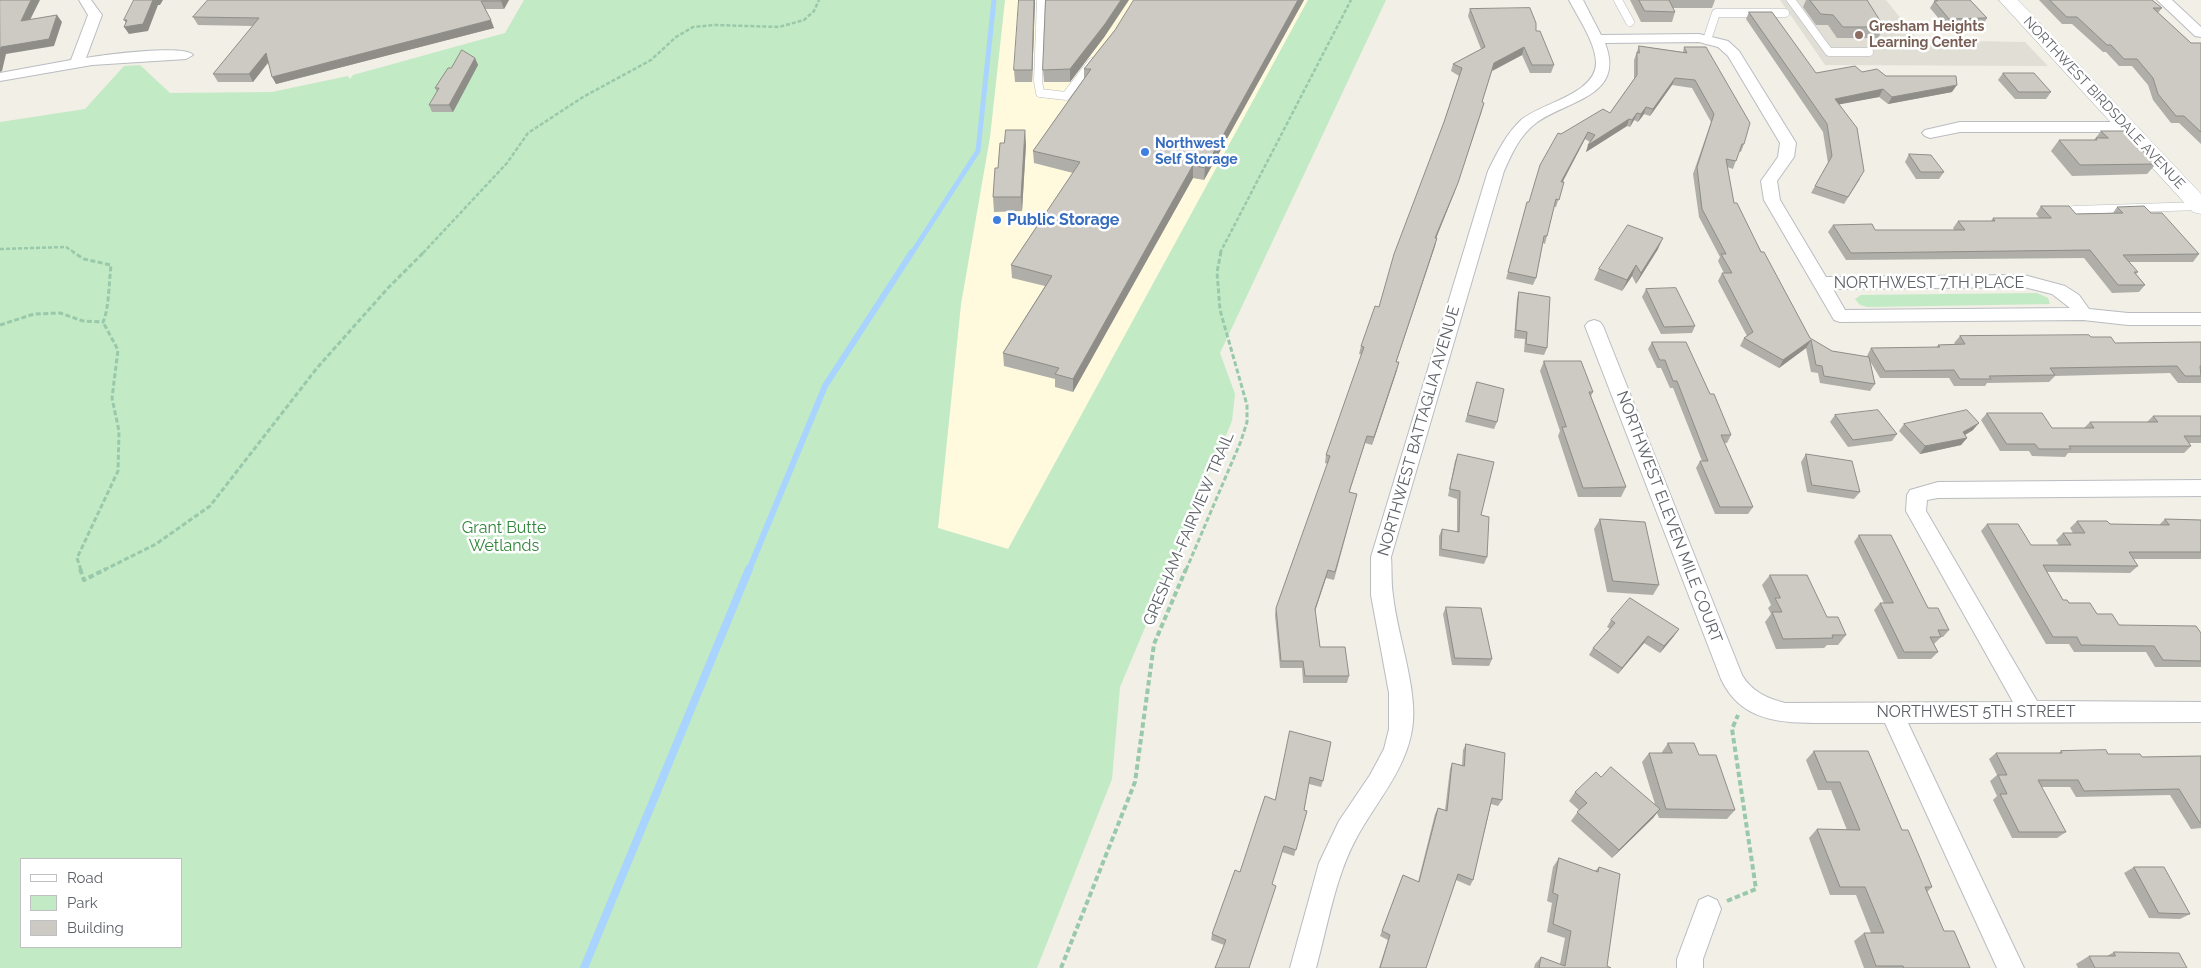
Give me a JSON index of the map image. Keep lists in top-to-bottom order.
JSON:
{
  "streets": {
    "main road": ["NORTHWEST BIRDSDALE AVENUE"],
    "street": [
      "NORTHWEST 7TH PLACE",
      "NORTHWEST BATTAGLIA AVENUE",
      "NORTHWEST ELEVEN MILE COURT",
      "NORTHWEST 5TH STREET"
    ],
    "path": ["GRESHAM-FAIRVIEW TRAIL"]
  },
  "crossings": [
    ["NORTHWEST ELEVEN MILE COURT", "NORTHWEST 5TH STREET"]
  ],
  "parks": ["Grant Butte Wetlands"],
  "places": ["Gresham Heights Learning Center", "Northwest Self Storage", "Public Storage"],
  "legend": ["Road", "Park", "Building"]
}
